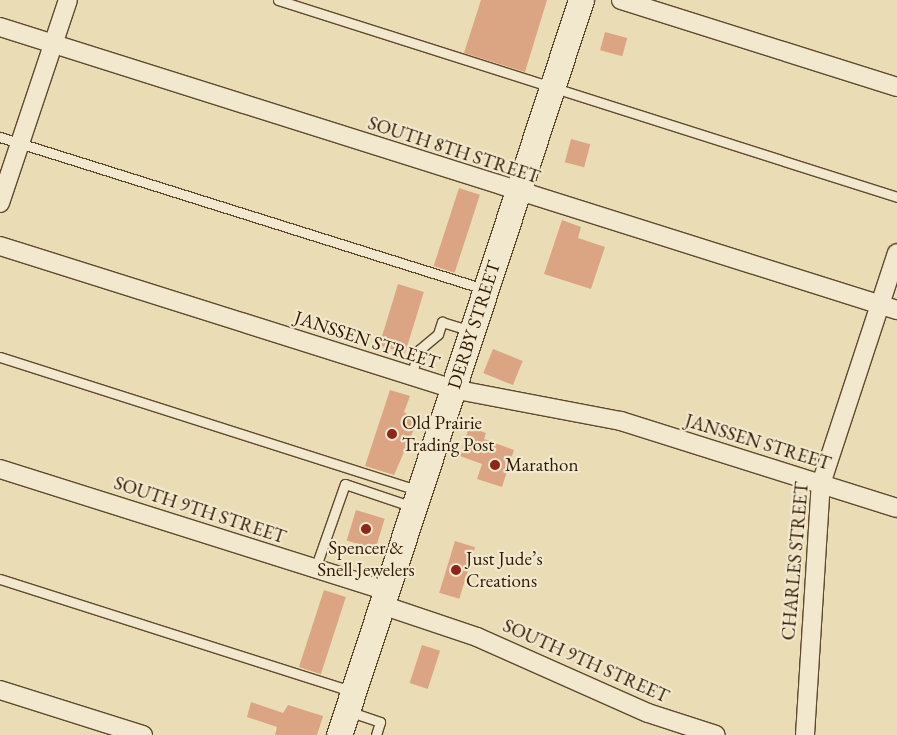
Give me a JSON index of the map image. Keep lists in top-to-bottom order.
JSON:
{
  "streets": {
    "main road": ["DERBY STREET"],
    "street": [
      "SOUTH 8TH STREET",
      "JANSSEN STREET",
      "SOUTH 9TH STREET",
      "CHARLES STREET"
    ]
  },
  "crossings": [
    ["SOUTH 8TH STREET", "DERBY STREET"],
    ["SOUTH 8TH STREET", "CHARLES STREET"],
    ["DERBY STREET", "JANSSEN STREET"],
    ["DERBY STREET", "SOUTH 9TH STREET"],
    ["JANSSEN STREET", "CHARLES STREET"]
  ],
  "places": [
    "Old Prairie Trading Post",
    "Marathon",
    "Spencer & Snell Jewelers",
    "Just Jude’s Creations"
  ]
}
